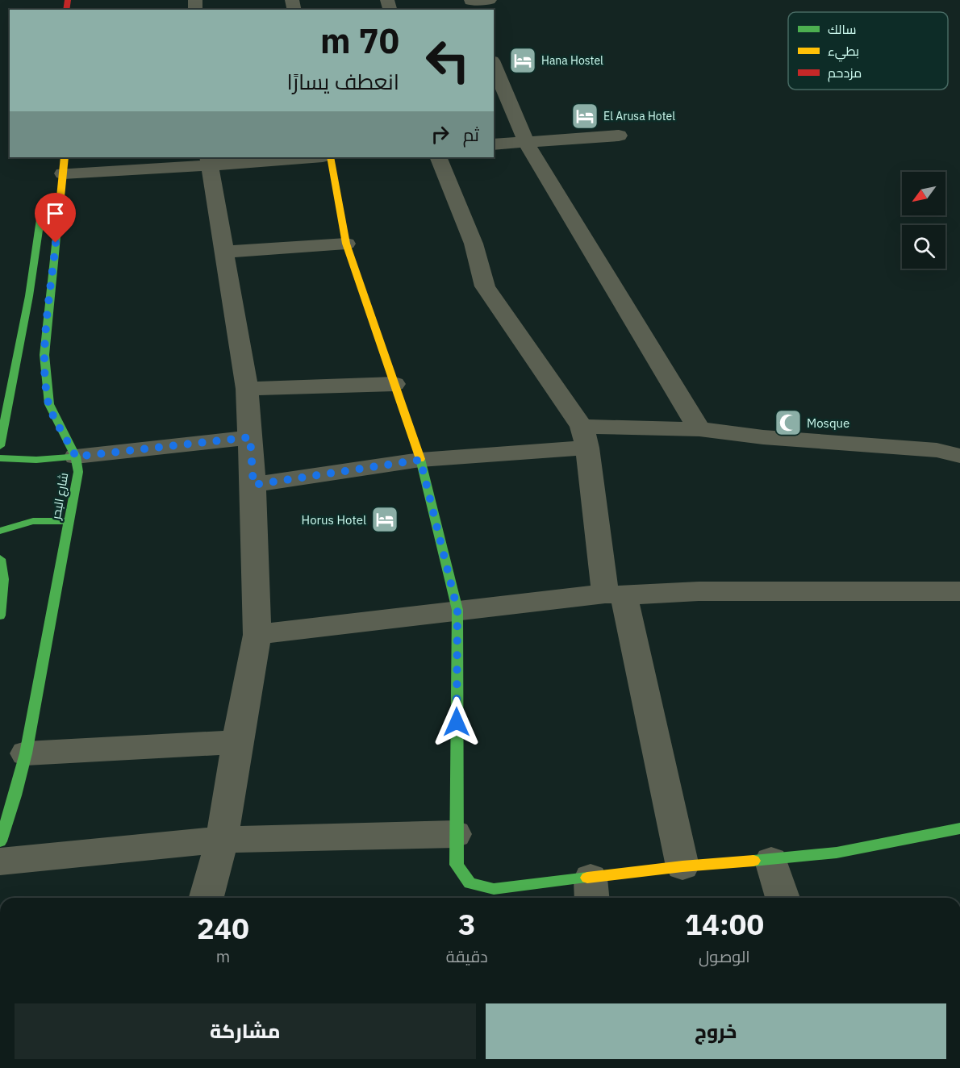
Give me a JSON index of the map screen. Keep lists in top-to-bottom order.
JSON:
{
  "streets": {
    "main road": ["شارع البحر"]
  },
  "places": {
    "hotel": ["Hana Hostel", "El Arusa Hotel", "Horus Hotel"],
    "mosque": ["Mosque"]
  },
  "legend": ["سالك", "بطيء", "مزدحم"],
  "north": "bottom left",
  "page": {
    "turn": ["70 m", "انعطف يسارًا"],
    "then": "ثم",
    "eta": [
      "14:00",
      "الوصول",
      "3",
      "دقيقة",
      "240",
      "m"
    ],
    "buttons": ["خروج", "مشاركة"]
  }
}
